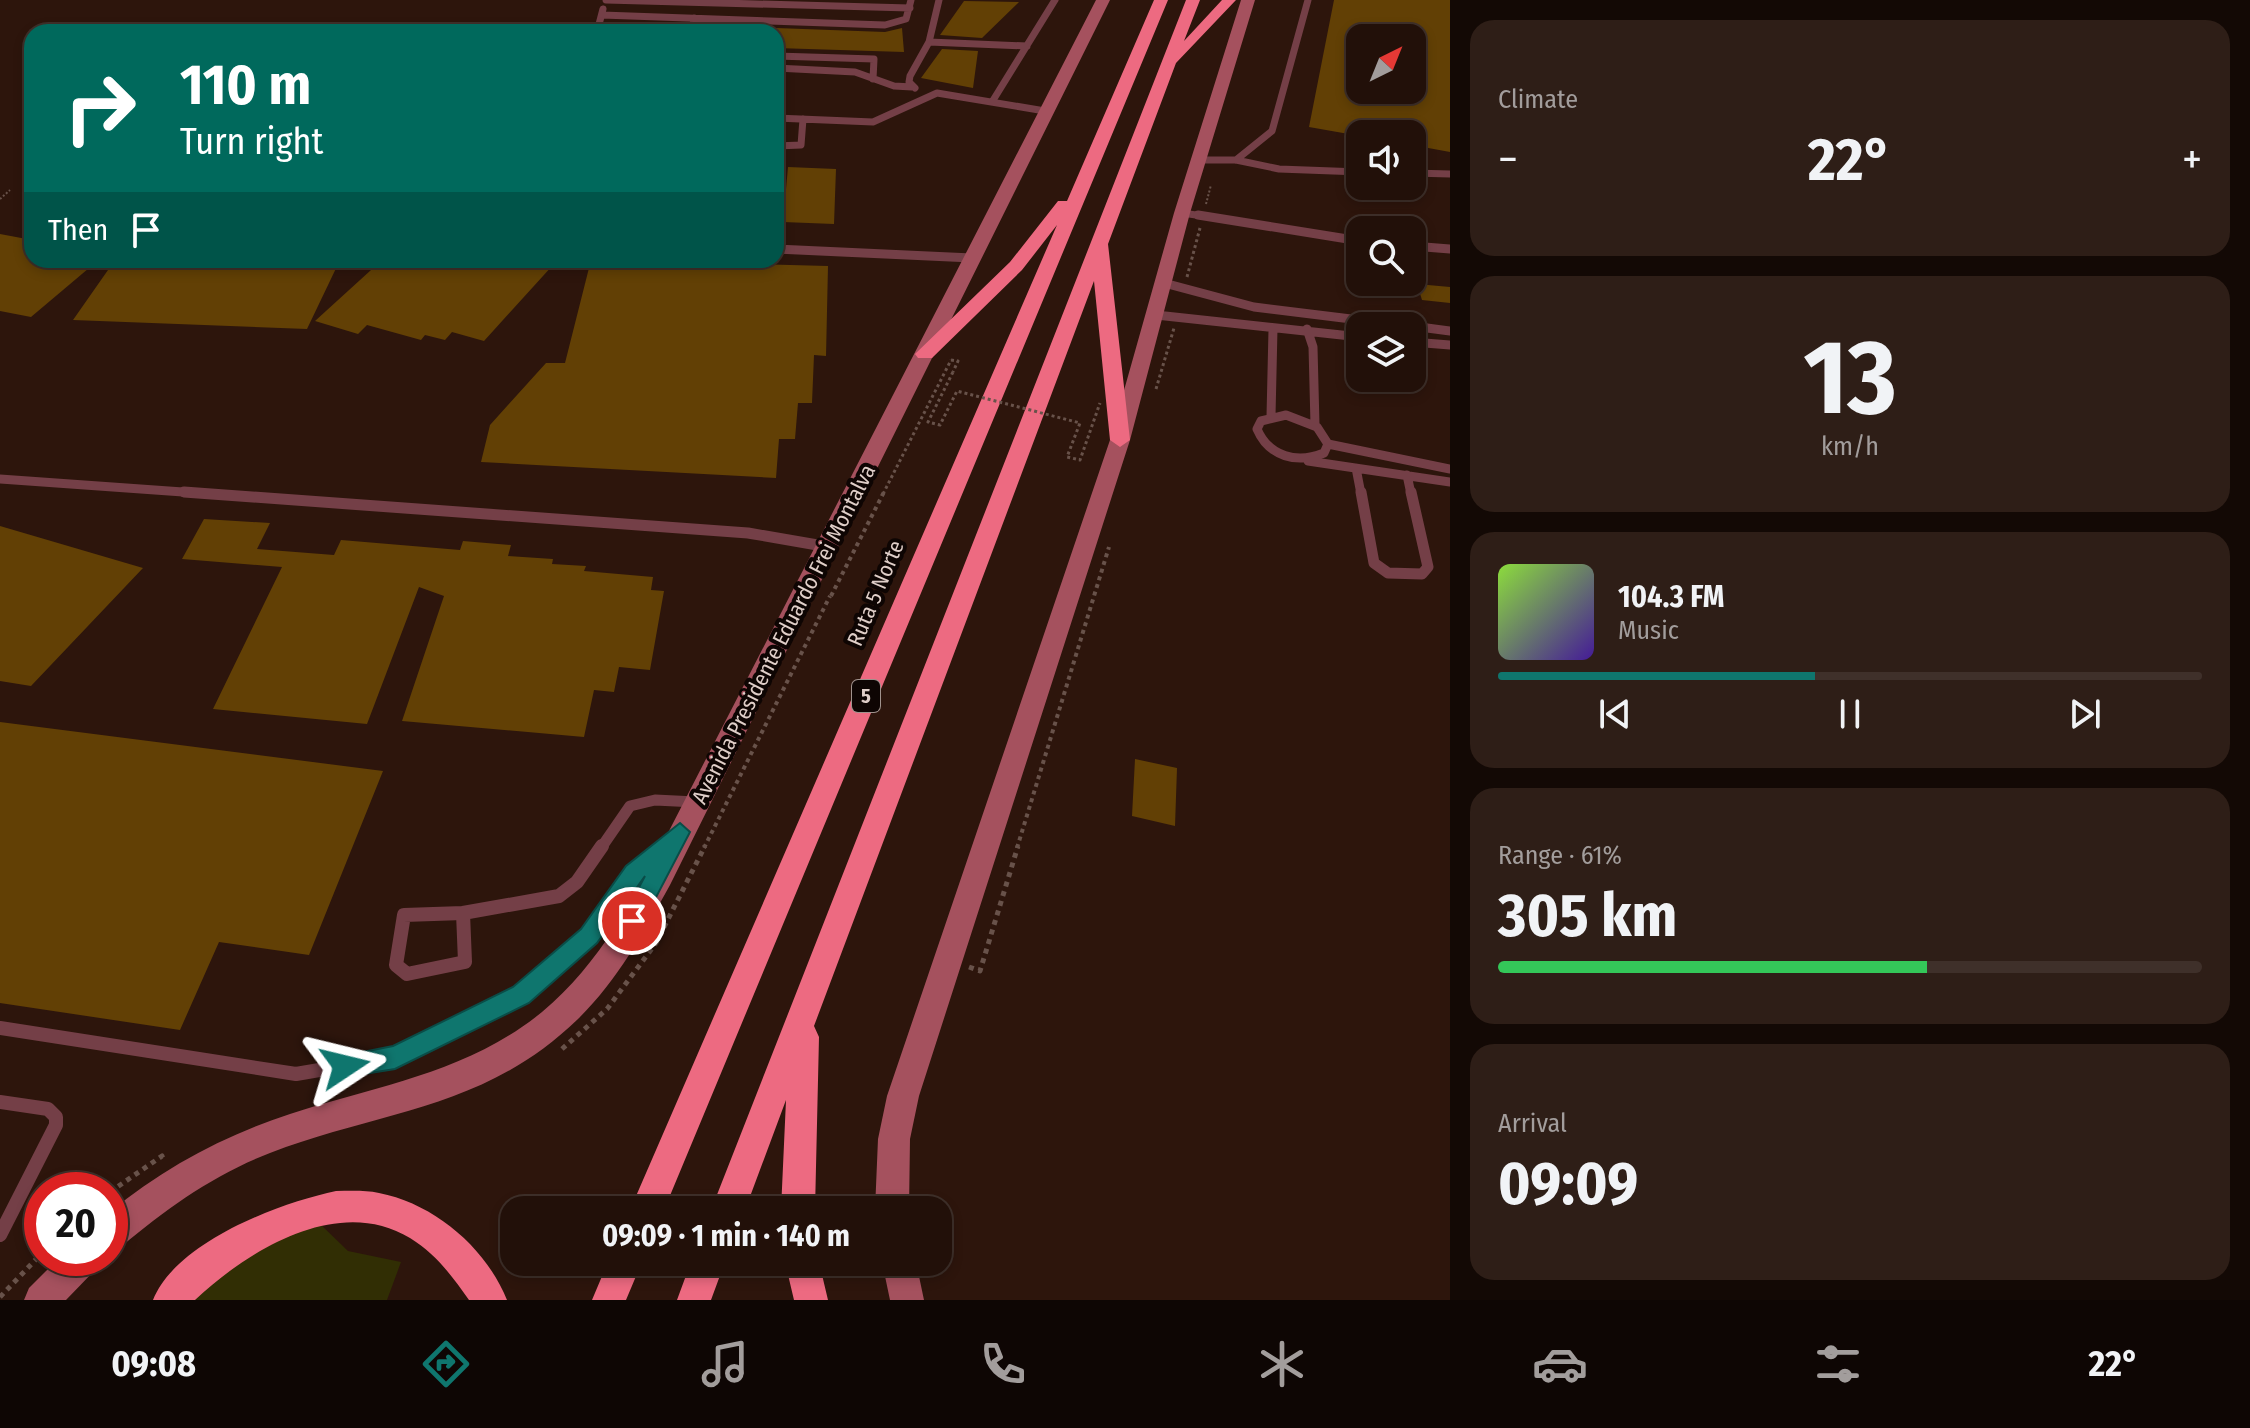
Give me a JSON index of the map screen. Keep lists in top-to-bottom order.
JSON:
{
  "streets": {
    "highway": ["Ruta 5 Norte", "5"],
    "street": ["Avenida Presidente Eduardo Frei Montalva"]
  },
  "north": "top right",
  "page": {
    "tile": [
      "Climate",
      ["13", "km/h"],
      ["Range · 61%", "305 km"],
      ["Arrival", "09:09"]
    ],
    "turn": ["110 m", "Turn right"],
    "heat": ["−", "22°", "+"],
    "then": "Then",
    "song": ["104.3 FM", "Music"],
    "limit": "20",
    "trip": "09:09 · 1 min · 140 m",
    "tabs": ["09:08", "22°"]
  }
}
